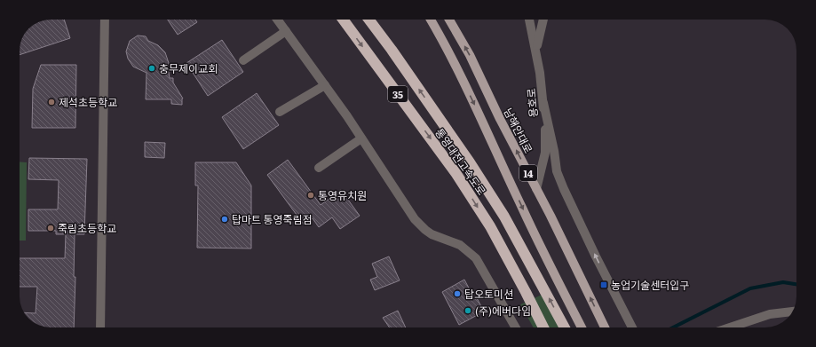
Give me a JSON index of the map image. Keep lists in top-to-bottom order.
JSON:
{
  "streets": {
    "highway": ["35", "통영대전고속도로"],
    "main road": ["남해안대로", "14"],
    "street": ["용호로"]
  },
  "crossings": [
    ["용호로", "남해안대로"]
  ],
  "places": {
    "other": [
      "충무제이교회",
      "제석초등학교",
      "통영유치원",
      "탑마트 통영죽림점",
      "죽림초등학교",
      "탑오토미션",
      "(주)에버다임"
    ],
    "transit": ["농업기술센터입구"]
  }
}
